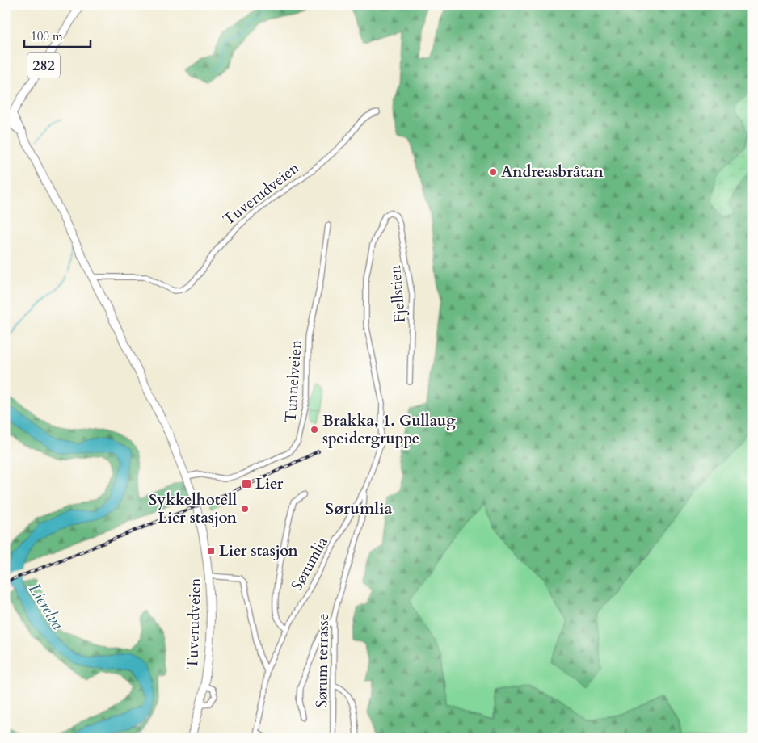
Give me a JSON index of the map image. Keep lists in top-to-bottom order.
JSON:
{
  "streets": {
    "main road": ["282", "Tuverudveien"],
    "street": [
      "Fjellstien",
      "Tunnelveien",
      "Sørumlia",
      "Sørum terrasse"
    ]
  },
  "crossings": [
    ["Fjellstien", "Sørumlia"],
    ["Sørumlia", "Sørum terrasse"]
  ],
  "districts": ["Sørumlia"],
  "water": ["Lierelva"],
  "places": {
    "other": ["Andreasbråtan", "Brakka, 1. Gullaug speidergruppe", "Sykkelhotell Lier stasjon"],
    "transit": ["Lier", "Lier stasjon"]
  },
  "scale_bar": "100 m"
}
